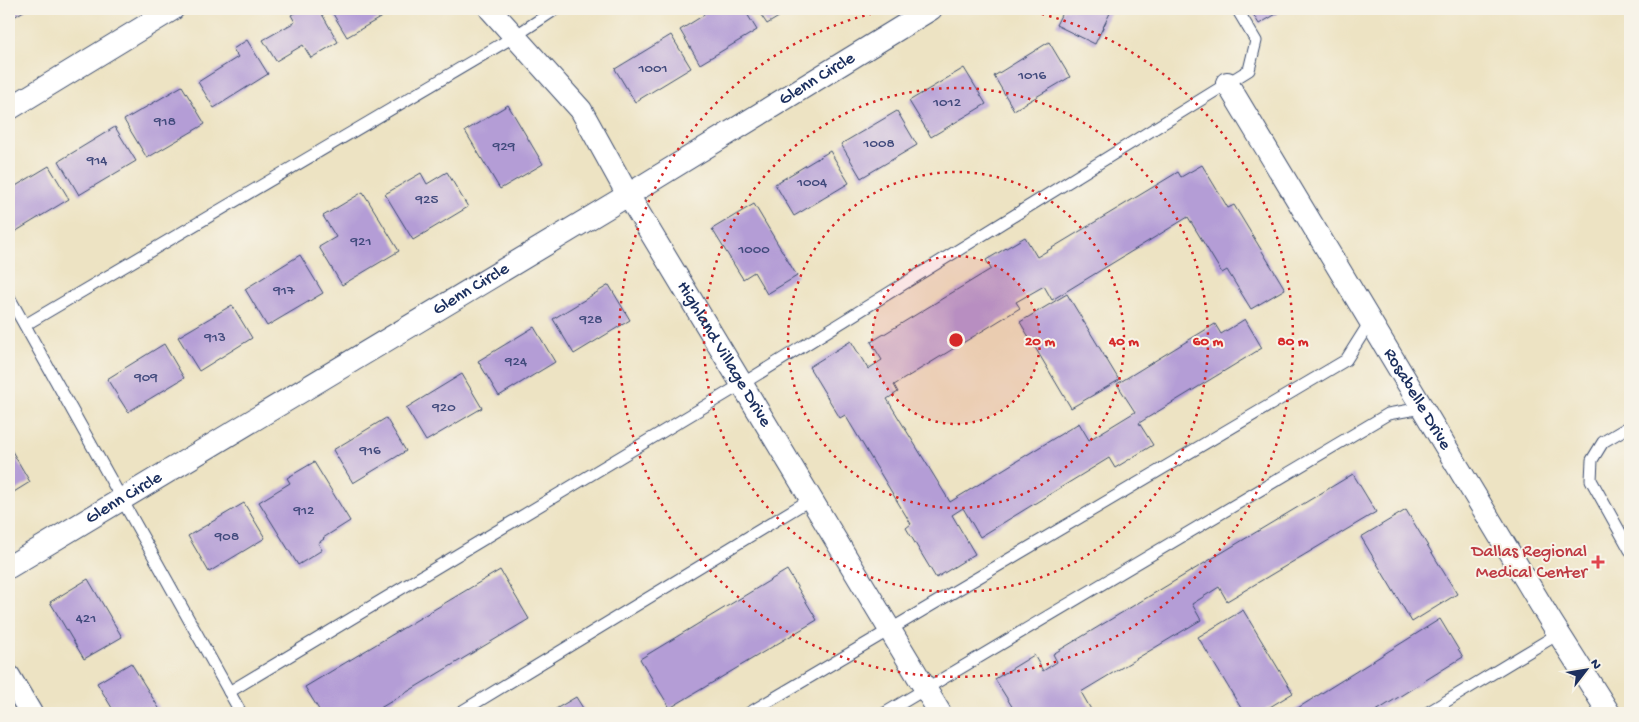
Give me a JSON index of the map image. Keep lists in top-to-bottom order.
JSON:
{
  "streets": {
    "street": ["Glenn Circle", "Highland Village Drive", "Rosabelle Drive"]
  },
  "crossings": [
    ["Glenn Circle", "Highland Village Drive"]
  ],
  "places": {
    "health": ["Dallas Regional Medical Center"]
  },
  "house_numbers": [
    "1001",
    "1016",
    "1012",
    "918",
    "1008",
    "929",
    "914",
    "1004",
    "925",
    "921",
    "1000",
    "917",
    "928",
    "913",
    "924",
    "909",
    "920",
    "916",
    "912",
    "908",
    "421"
  ],
  "north": "top right",
  "rings": [
    "20 m",
    "40 m",
    "60 m",
    "80 m"
  ]
}
